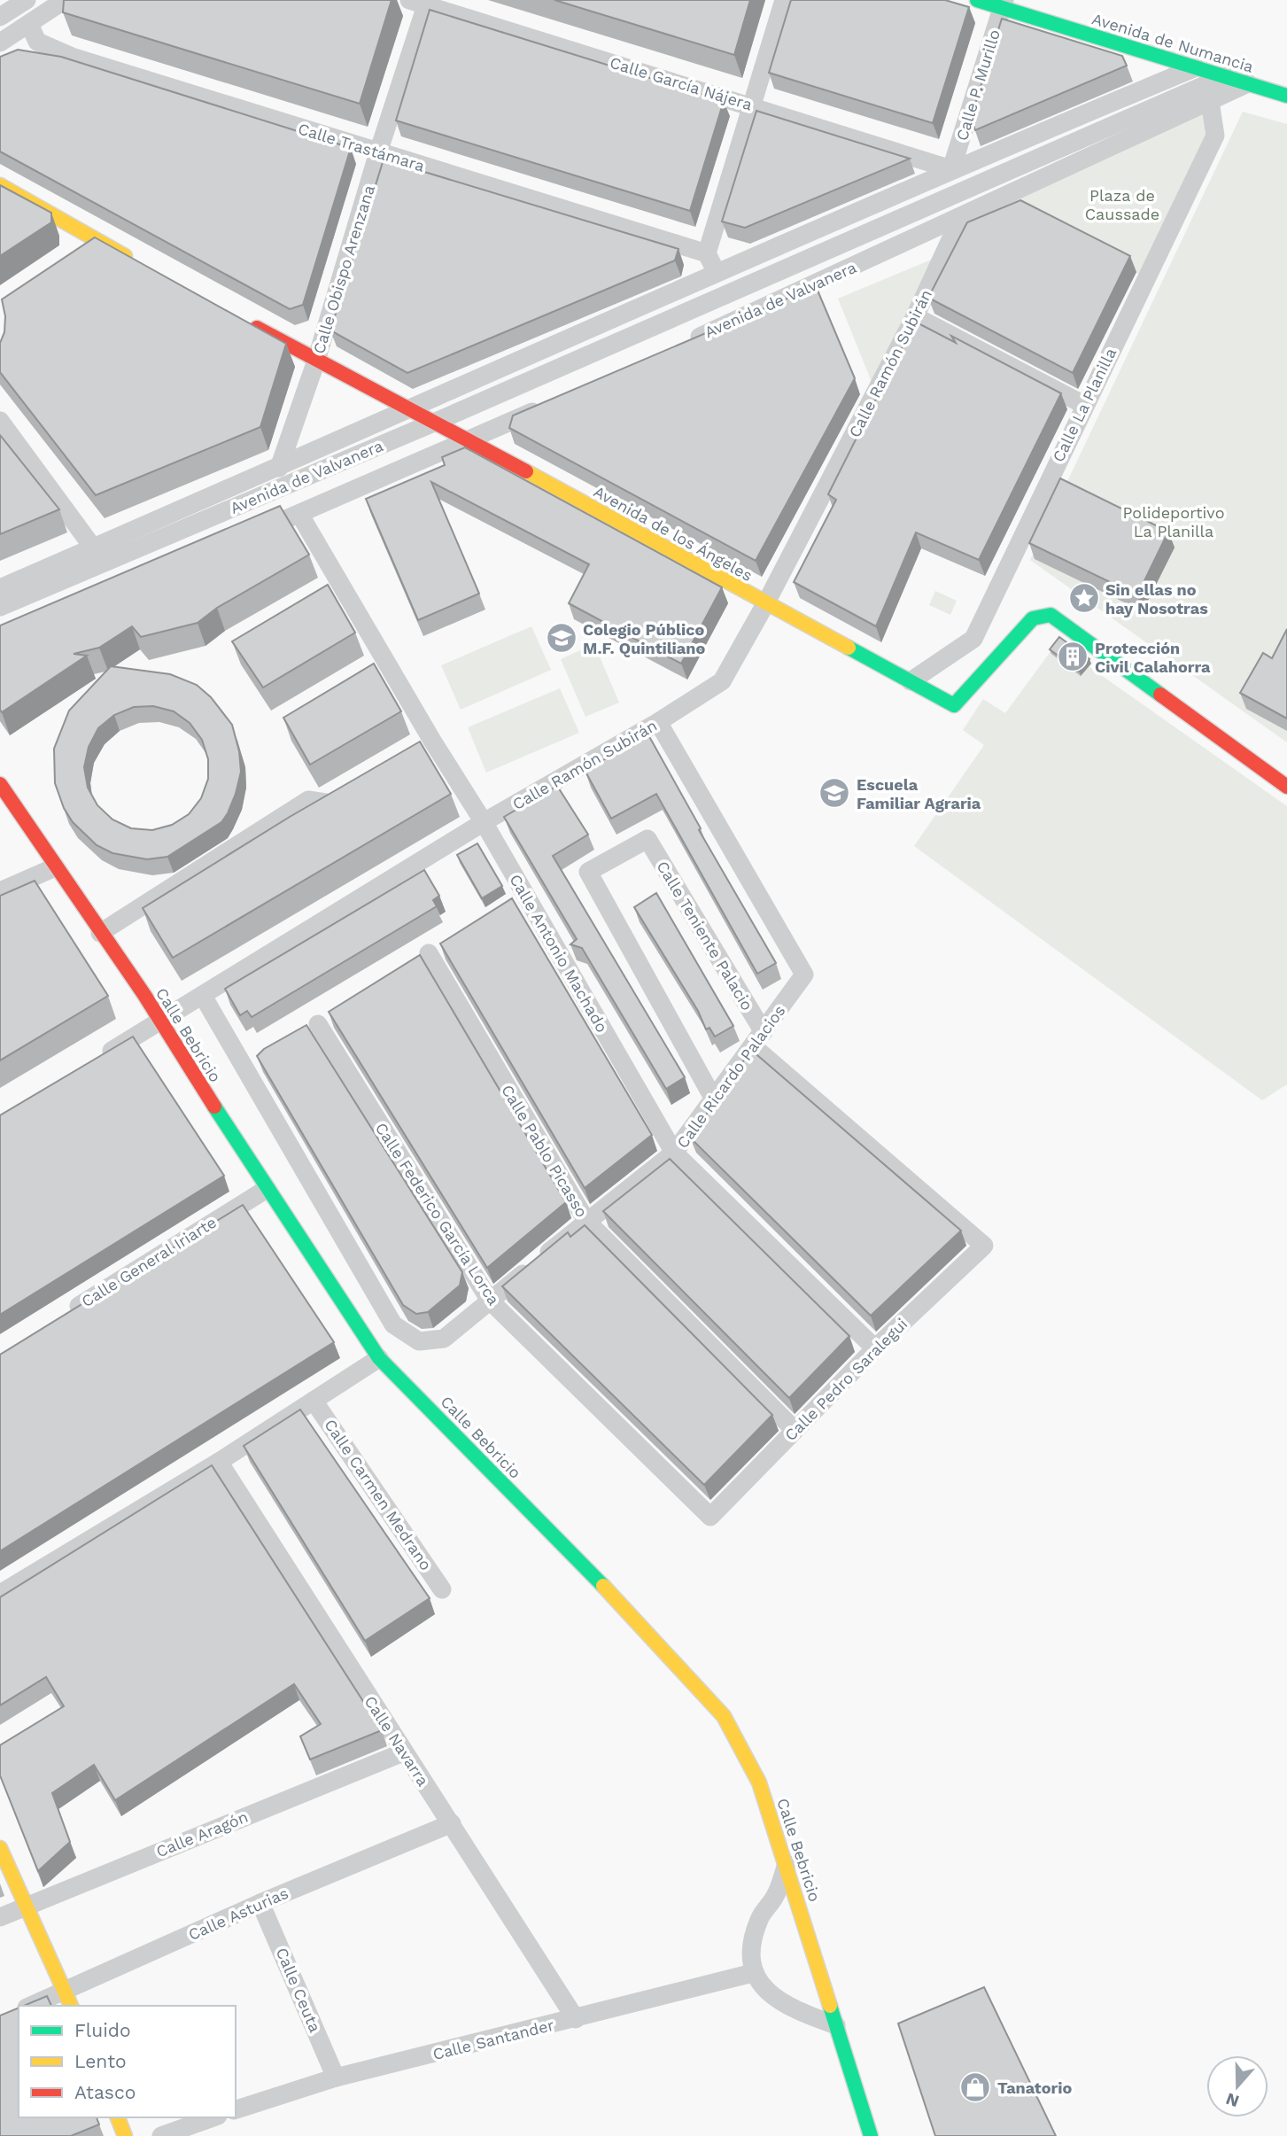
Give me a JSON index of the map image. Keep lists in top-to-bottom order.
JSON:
{
  "streets": {
    "street": [
      "Avenida de Numancia",
      "Calle García Nájera",
      "Calle P. Murillo",
      "Calle Trastámara",
      "Calle Obispo Arenzana",
      "Avenida de Valvanera",
      "Calle Ramón Subirán",
      "Calle La Planilla",
      "Avenida de los Ángeles",
      "Calle Teniente Palacio",
      "Calle Antonio Machado",
      "Calle Bebricio",
      "Calle Ricardo Palacios",
      "Calle Pablo Picasso",
      "Calle Federico García Lorca",
      "Calle General Iriarte",
      "Calle Pedro Saralegui",
      "Calle Carmen Medrano",
      "Calle Navarra",
      "Calle Aragón",
      "Calle Asturias",
      "Calle Ceuta",
      "Calle Santander"
    ]
  },
  "crossings": [
    ["Avenida de Numancia", "Calle P. Murillo"],
    ["Avenida de Numancia", "Avenida de Valvanera"],
    ["Calle García Nájera", "Calle P. Murillo"],
    ["Calle García Nájera", "Calle Obispo Arenzana"],
    ["Calle García Nájera", "Avenida de Valvanera"],
    ["Calle P. Murillo", "Avenida de Valvanera"],
    ["Calle Trastámara", "Calle Obispo Arenzana"],
    ["Calle Obispo Arenzana", "Avenida de Valvanera"],
    ["Calle Obispo Arenzana", "Avenida de los Ángeles"],
    ["Avenida de Valvanera", "Calle Ramón Subirán"],
    ["Avenida de Valvanera", "Calle La Planilla"],
    ["Avenida de Valvanera", "Avenida de los Ángeles"],
    ["Avenida de Valvanera", "Calle Antonio Machado"],
    ["Calle Ramón Subirán", "Avenida de los Ángeles"],
    ["Calle Ramón Subirán", "Calle Antonio Machado"],
    ["Calle Ramón Subirán", "Calle Bebricio"],
    ["Calle Ramón Subirán", "Calle Ricardo Palacios"],
    ["Calle La Planilla", "Avenida de los Ángeles"],
    ["Calle Teniente Palacio", "Calle Ricardo Palacios"],
    ["Calle Teniente Palacio", "Calle Pedro Saralegui"],
    ["Calle Antonio Machado", "Calle Ricardo Palacios"],
    ["Calle Antonio Machado", "Calle Pedro Saralegui"],
    ["Calle Bebricio", "Calle General Iriarte"],
    ["Calle Ricardo Palacios", "Calle Pablo Picasso"],
    ["Calle Ricardo Palacios", "Calle Federico García Lorca"],
    ["Calle Pablo Picasso", "Calle Pedro Saralegui"],
    ["Calle Federico García Lorca", "Calle Pedro Saralegui"],
    ["Calle Navarra", "Calle Aragón"],
    ["Calle Navarra", "Calle Asturias"],
    ["Calle Navarra", "Calle Santander"],
    ["Calle Asturias", "Calle Ceuta"],
    ["Calle Ceuta", "Calle Santander"]
  ],
  "parks": ["Plaza de Caussade", "Polideportivo La Planilla"],
  "places": {
    "place": ["Sin ellas no hay Nosotras"],
    "school or university": ["Colegio Público M.F. Quintiliano", "Escuela Familiar Agraria"],
    "building": ["Protección Civil Calahorra"],
    "shop": ["Tanatorio"]
  },
  "legend": ["Fluido", "Lento", "Atasco"],
  "north": "bottom"
}
